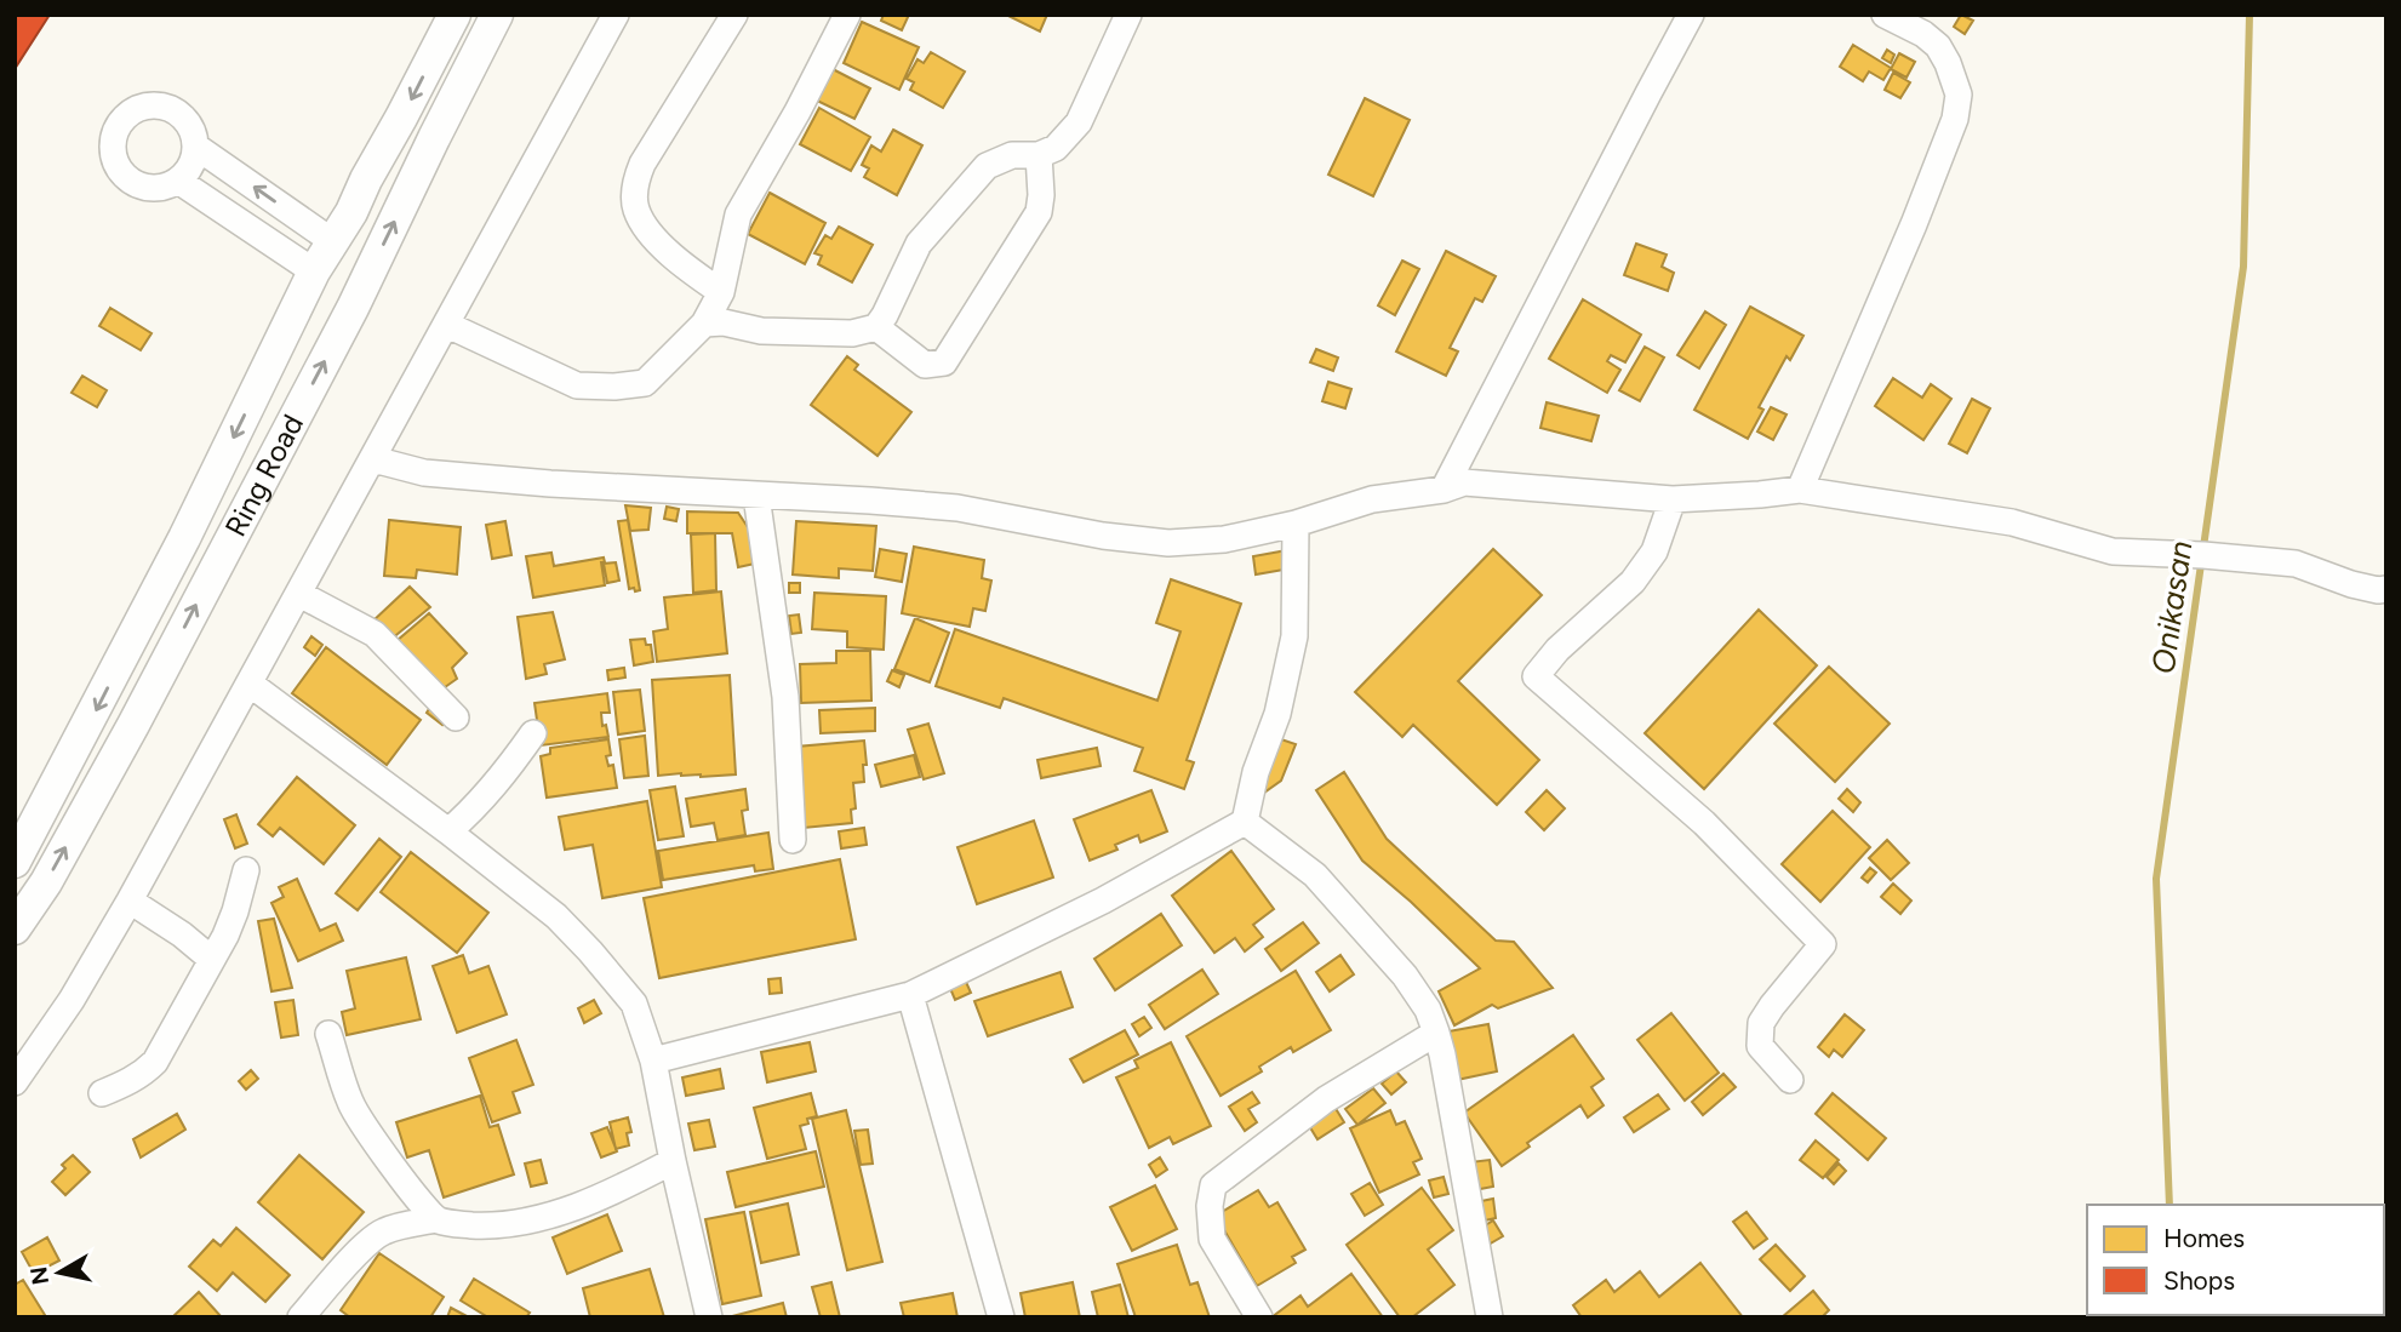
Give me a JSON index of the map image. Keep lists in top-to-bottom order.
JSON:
{
  "streets": {
    "main road": ["Ring Road"]
  },
  "water": ["Onikasan"],
  "legend": ["Homes", "Shops"],
  "north": "left"
}
